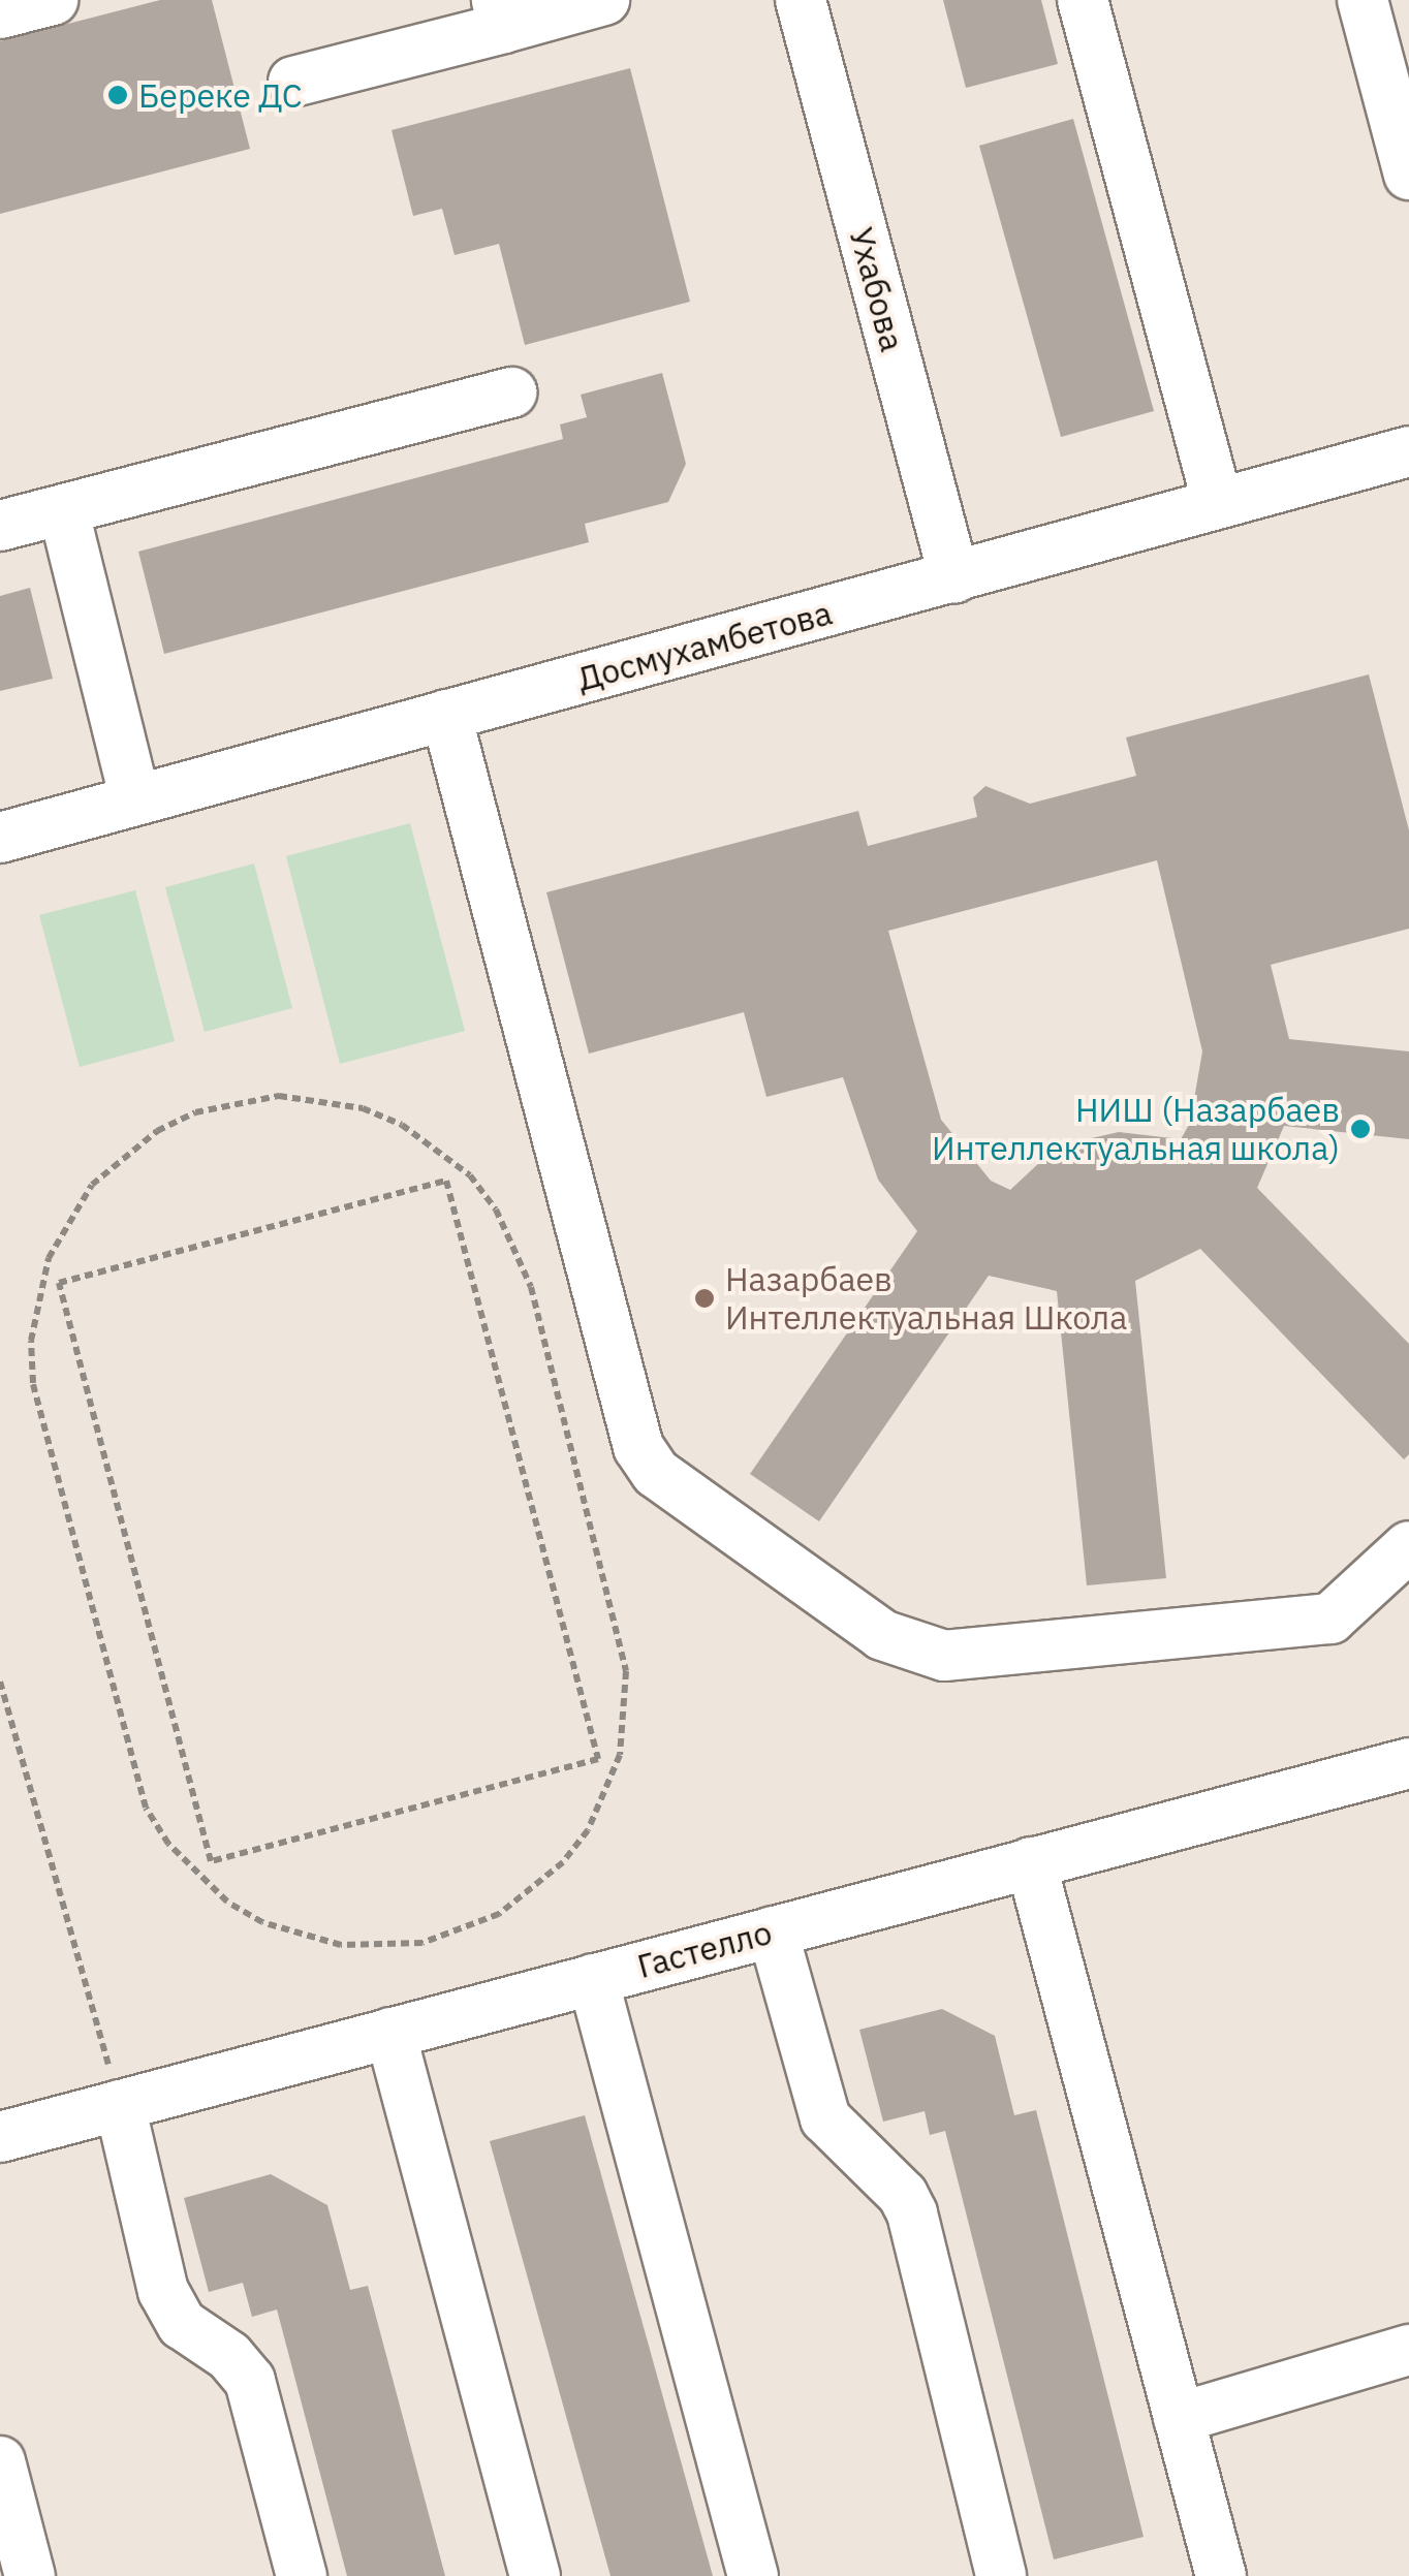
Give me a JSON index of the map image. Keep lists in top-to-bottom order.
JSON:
{
  "streets": {
    "street": ["Ухабова", "Досмухамбетова", "Гастелло"]
  },
  "crossings": [
    ["Ухабова", "Досмухамбетова"]
  ],
  "places": ["Береке ДС", "НИШ (Назарбаев Интеллектуальная школа)", "Назарбаев Интеллектуальная Школа"]
}
